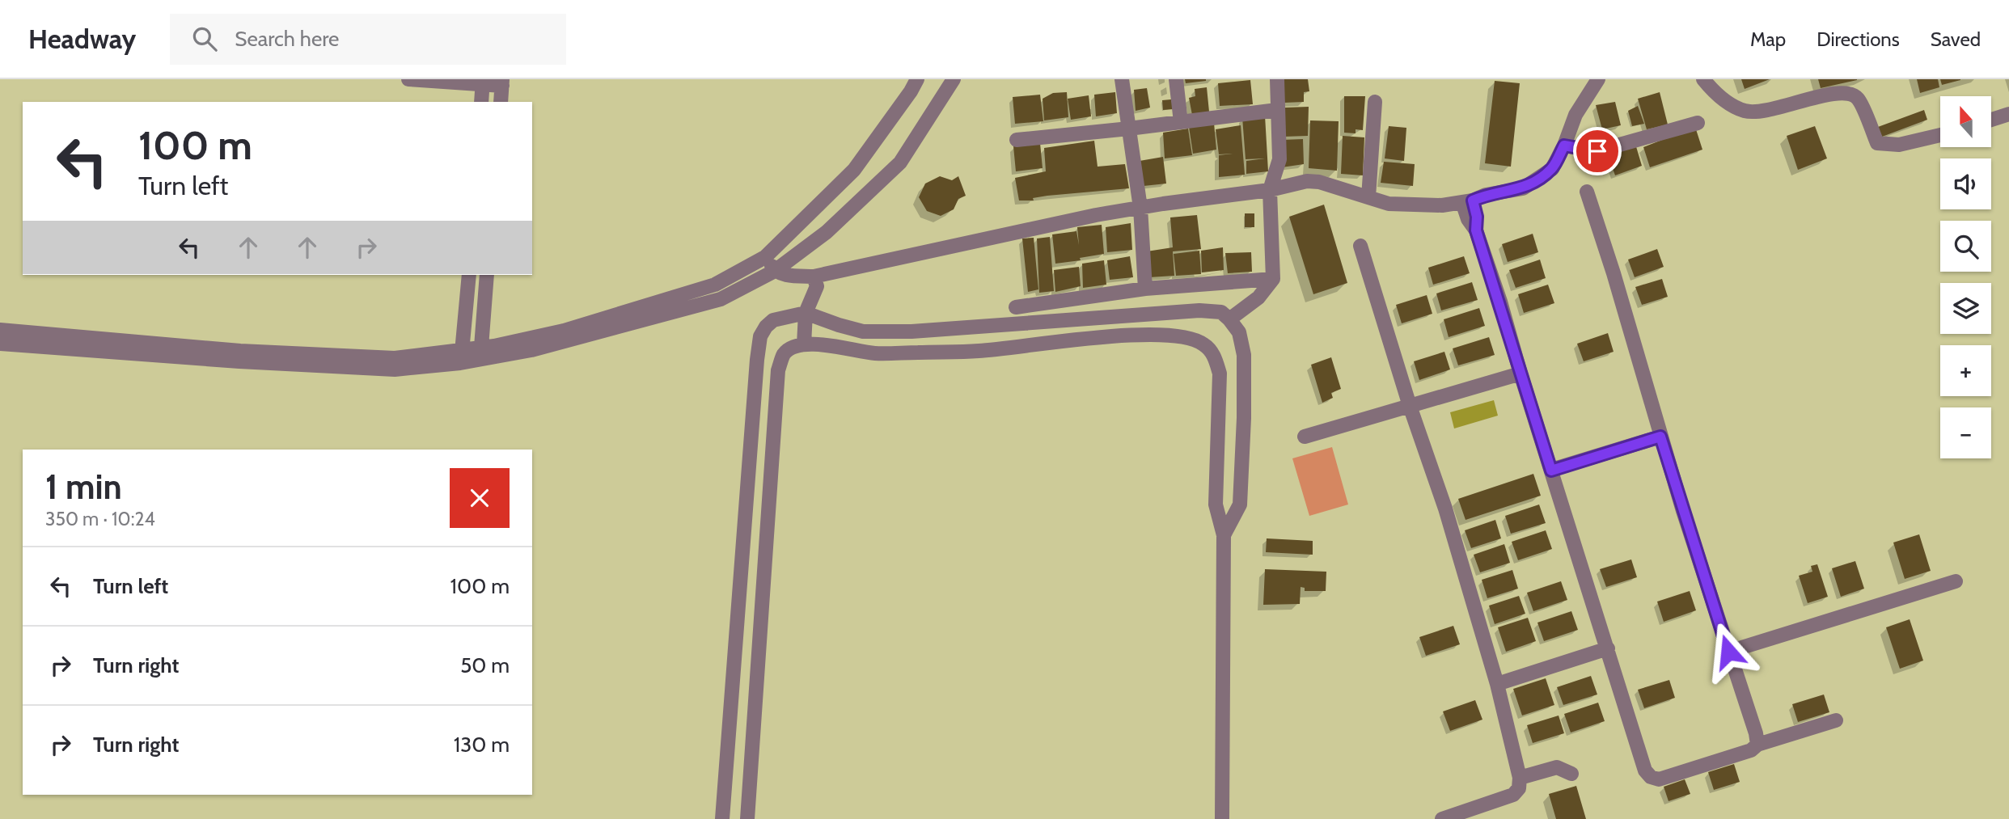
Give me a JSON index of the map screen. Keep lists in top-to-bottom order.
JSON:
{
  "north": "top",
  "page": {
    "header": "Headway",
    "search": "Search here",
    "nav": ["Map", "Directions", "Saved"],
    "map_buttons": ["+", "−"],
    "turn": ["100 m", "Turn left"],
    "heading": ["1 min", "350 m · 10:24"],
    "list": [
      {
        "name": "Turn left",
        "value": "100 m"
      },
      {
        "name": "Turn right",
        "value": "50 m"
      },
      {
        "name": "Turn right",
        "value": "130 m"
      }
    ]
  }
}
